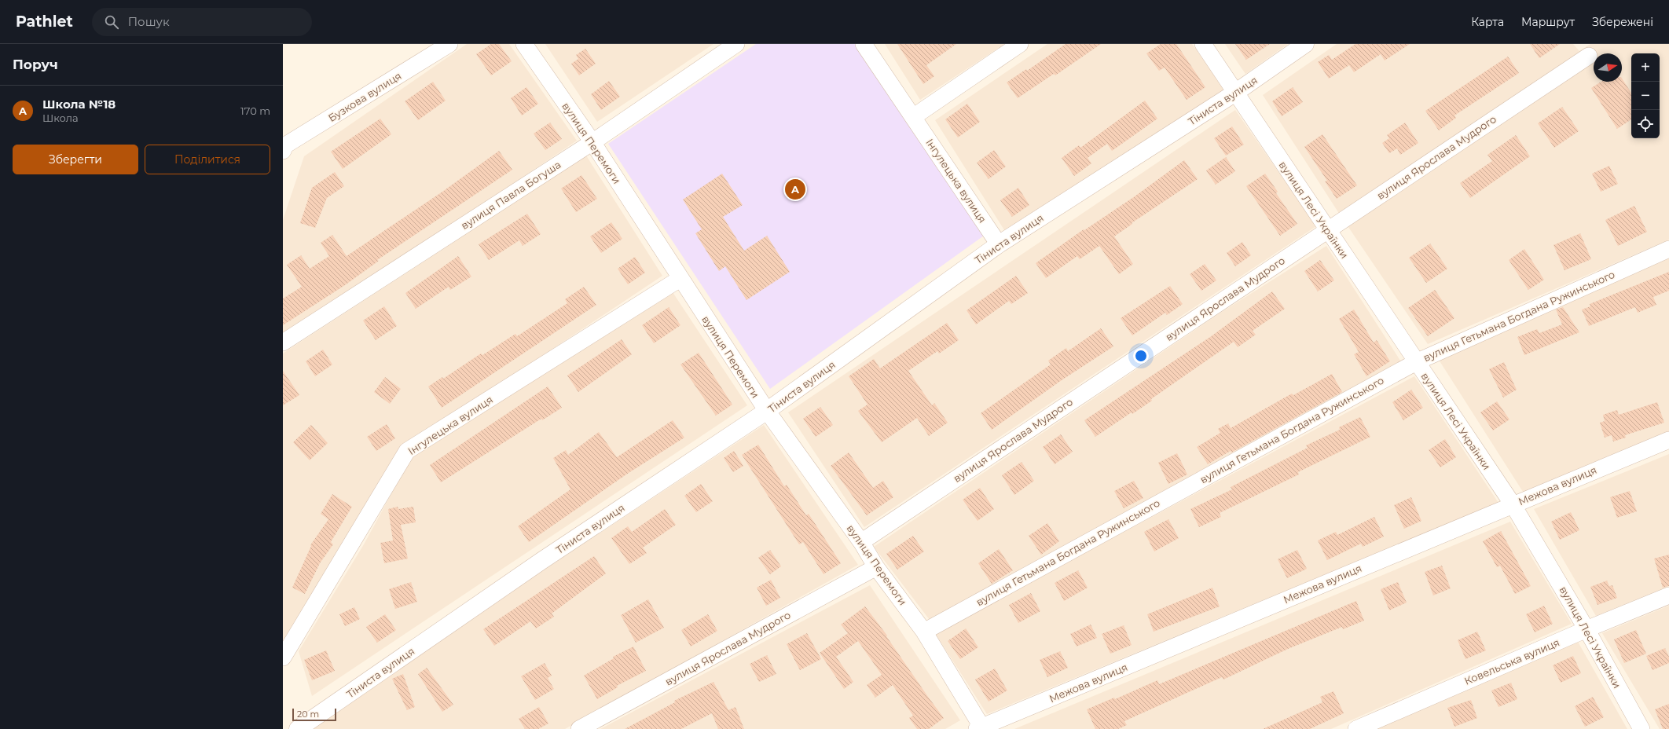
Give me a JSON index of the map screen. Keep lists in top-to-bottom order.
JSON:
{
  "streets": {
    "street": [
      "Бузкова вулиця",
      "Тіниста вулиця",
      "вулиця Перемоги",
      "вулиця Ярослава Мудрого",
      "Інгулецька вулиця",
      "вулиця Павла Богуша",
      "вулиця Лесі Українки",
      "вулиця Гетьмана Богдана Ружинського",
      "Межова вулиця",
      "Ковельська вулиця"
    ]
  },
  "crossings": [
    ["Тіниста вулиця", "вулиця Перемоги"],
    ["Тіниста вулиця", "Інгулецька вулиця"],
    ["Тіниста вулиця", "вулиця Лесі Українки"],
    ["вулиця Перемоги", "вулиця Ярослава Мудрого"],
    ["вулиця Перемоги", "Інгулецька вулиця"],
    ["вулиця Перемоги", "вулиця Павла Богуша"],
    ["вулиця Перемоги", "вулиця Гетьмана Богдана Ружинського"],
    ["вулиця Перемоги", "Межова вулиця"],
    ["вулиця Ярослава Мудрого", "вулиця Лесі Українки"],
    ["вулиця Лесі Українки", "вулиця Гетьмана Богдана Ружинського"],
    ["вулиця Лесі Українки", "Межова вулиця"],
    ["вулиця Лесі Українки", "Ковельська вулиця"]
  ],
  "scale_bar": "20 m",
  "north": "right",
  "page": {
    "header": "Pathlet",
    "search": "Пошук",
    "nav": ["Карта", "Маршрут", "Збережені"],
    "heading": "Поруч",
    "map_buttons": ["+", "−"],
    "list": [
      {
        "mark": "A",
        "name": "Школа №18",
        "note": "Школа",
        "value": "170 m"
      }
    ],
    "buttons": ["Зберегти", "Поділитися"],
    "pins": "A",
    "scale": "20 m"
  }
}
